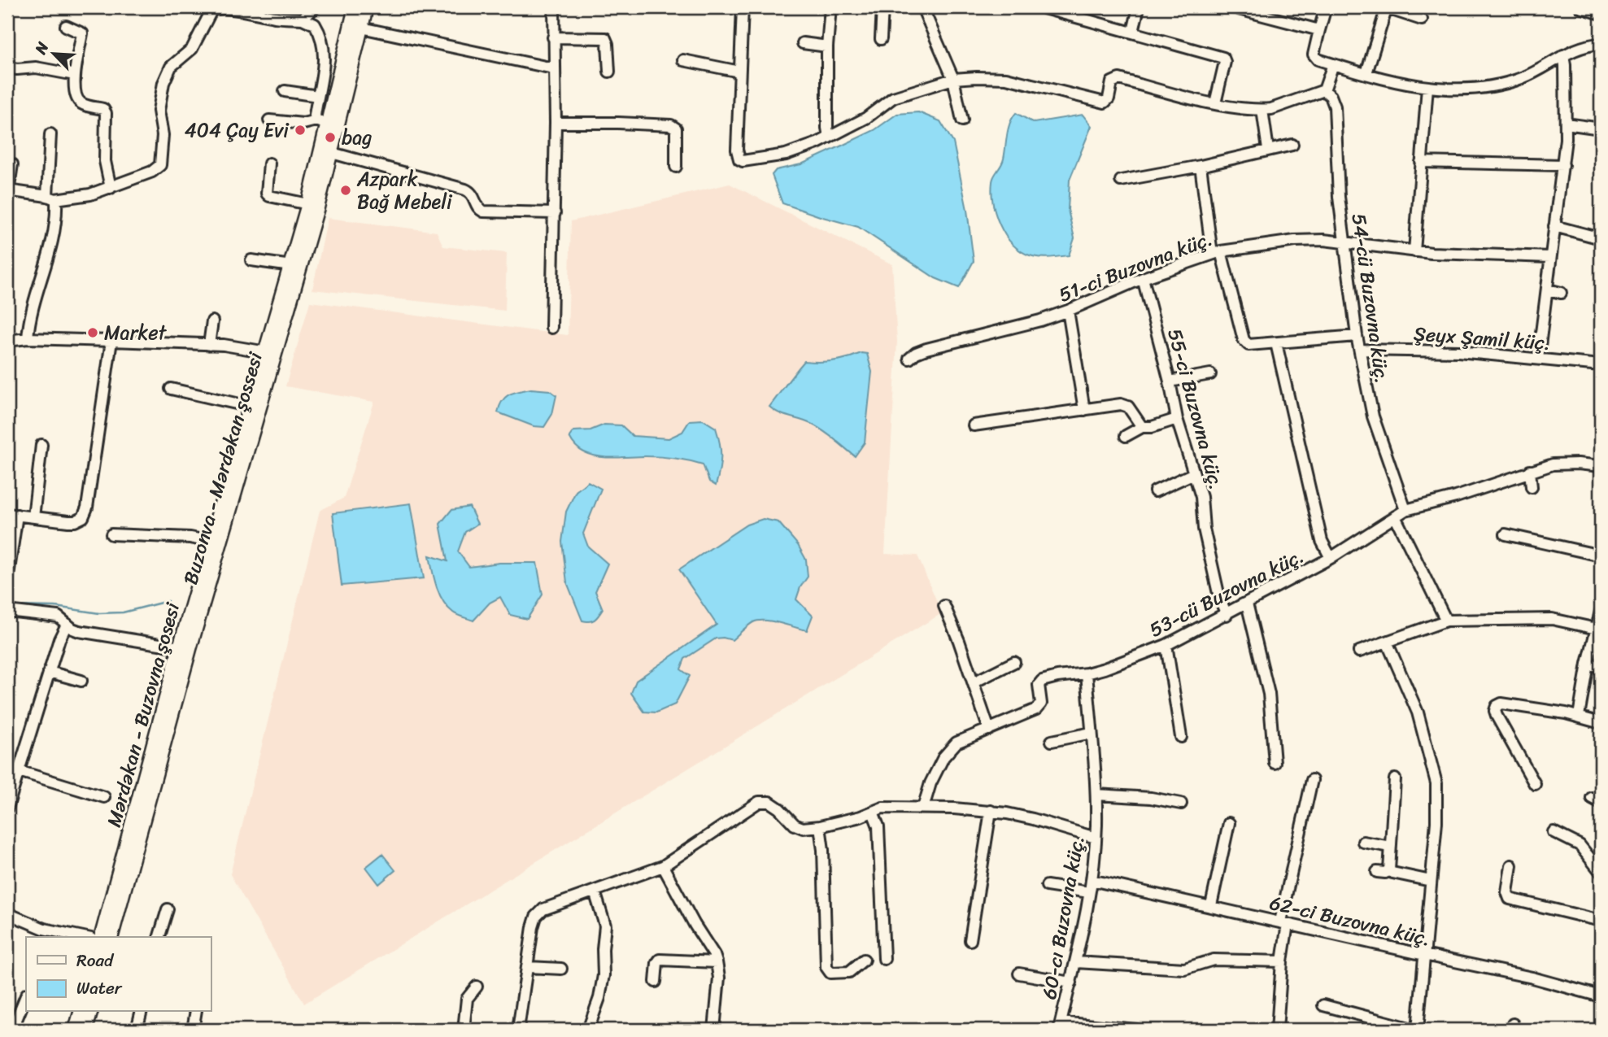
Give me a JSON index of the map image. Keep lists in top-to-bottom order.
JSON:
{
  "streets": {
    "main road": ["Buzonva - Mərdəkan şossesi", "Mərdəkan - Buzovna şosesi"],
    "street": [
      "51-ci Buzovna küç.",
      "54-cü Buzovna küç.",
      "Şeyx Şamil küç.",
      "55-ci Buzovna küç.",
      "53-cü Buzovna küç.",
      "60-cı Buzovna küç.",
      "62-ci Buzovna küç."
    ]
  },
  "crossings": [
    ["51-ci Buzovna küç.", "54-cü Buzovna küç."],
    ["51-ci Buzovna küç.", "55-ci Buzovna küç."],
    ["54-cü Buzovna küç.", "Şeyx Şamil küç."],
    ["54-cü Buzovna küç.", "53-cü Buzovna küç."],
    ["55-ci Buzovna küç.", "53-cü Buzovna küç."],
    ["53-cü Buzovna küç.", "60-cı Buzovna küç."],
    ["60-cı Buzovna küç.", "62-ci Buzovna küç."]
  ],
  "places": [
    "404 Çay Evi",
    "bag",
    "Azpark Bağ Mebeli",
    "Market"
  ],
  "legend": ["Road", "Water"],
  "north": "top left"
}
